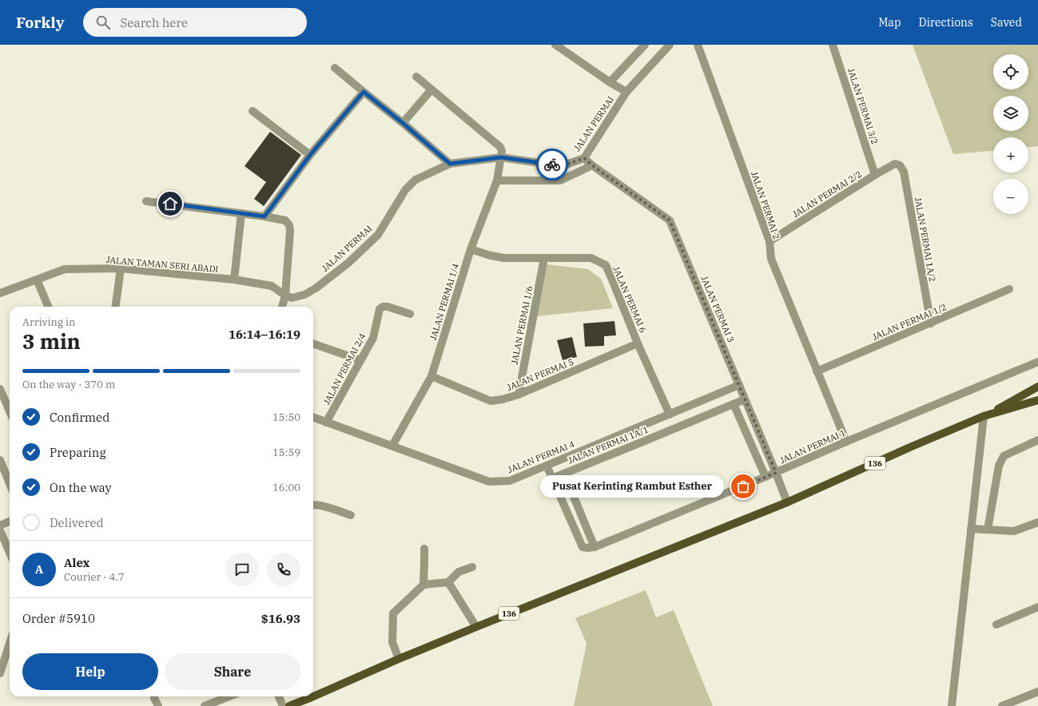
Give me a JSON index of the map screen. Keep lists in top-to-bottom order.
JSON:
{
  "streets": {
    "main road": ["136"],
    "street": [
      "JALAN PERMAI 3/2",
      "JALAN PERMAI",
      "JALAN PERMAI 2/2",
      "JALAN PERMAI 2",
      "JALAN PERMAI 1A/2",
      "JALAN TAMAN SERI ABADI",
      "JALAN PERMAI 6",
      "JALAN PERMAI 1/4",
      "JALAN PERMAI 3",
      "JALAN PERMAI 1/2",
      "JALAN PERMAI 1/6",
      "JALAN PERMAI 2/4",
      "JALAN PERMAI 5",
      "JALAN PERMAI 1A/1",
      "JALAN PERMAI 1",
      "JALAN PERMAI 4"
    ]
  },
  "crossings": [
    ["JALAN PERMAI 3/2", "JALAN PERMAI 2/2"],
    ["JALAN PERMAI", "JALAN TAMAN SERI ABADI"],
    ["JALAN PERMAI", "JALAN PERMAI 1/4"],
    ["JALAN PERMAI", "JALAN PERMAI 3"],
    ["JALAN PERMAI 2/2", "JALAN PERMAI 2"],
    ["JALAN PERMAI 2/2", "JALAN PERMAI 1A/2"],
    ["JALAN PERMAI 2", "JALAN PERMAI 1/2"],
    ["JALAN PERMAI 2", "JALAN PERMAI 1"],
    ["JALAN PERMAI 1A/2", "JALAN PERMAI 1/2"],
    ["JALAN PERMAI 6", "JALAN PERMAI 1/4"],
    ["JALAN PERMAI 6", "JALAN PERMAI 1/6"],
    ["JALAN PERMAI 6", "JALAN PERMAI 5"],
    ["JALAN PERMAI 6", "JALAN PERMAI 4"],
    ["JALAN PERMAI 1/4", "JALAN PERMAI 5"],
    ["JALAN PERMAI 1/4", "JALAN PERMAI 4"],
    ["JALAN PERMAI 3", "JALAN PERMAI 1A/1"],
    ["JALAN PERMAI 3", "JALAN PERMAI 1"],
    ["JALAN PERMAI 3", "JALAN PERMAI 4"],
    ["JALAN PERMAI 3", "136"],
    ["JALAN PERMAI 1/6", "JALAN PERMAI 5"],
    ["JALAN PERMAI 2/4", "JALAN PERMAI 4"],
    ["JALAN PERMAI 1A/1", "JALAN PERMAI 1"]
  ],
  "places": ["Pusat Kerinting Rambut Esther"],
  "page": {
    "header": "Forkly",
    "search": "Search here",
    "nav": ["Map", "Directions", "Saved"],
    "map_buttons": ["+", "−"],
    "heading": ["3 min", "Arriving in", "16:14–16:19"],
    "panel": [
      "Alex",
      "Courier · 4.7",
      "Order #5910",
      "$16.93"
    ],
    "bar": "On the way · 370 m",
    "list": [
      ["Confirmed", "15:50"],
      ["Preparing", "15:59"],
      ["On the way", "16:00"],
      "Delivered"
    ],
    "bubble": "Pusat Kerinting Rambut Esther",
    "round": "A",
    "buttons": ["Help", "Share"]
  }
}
